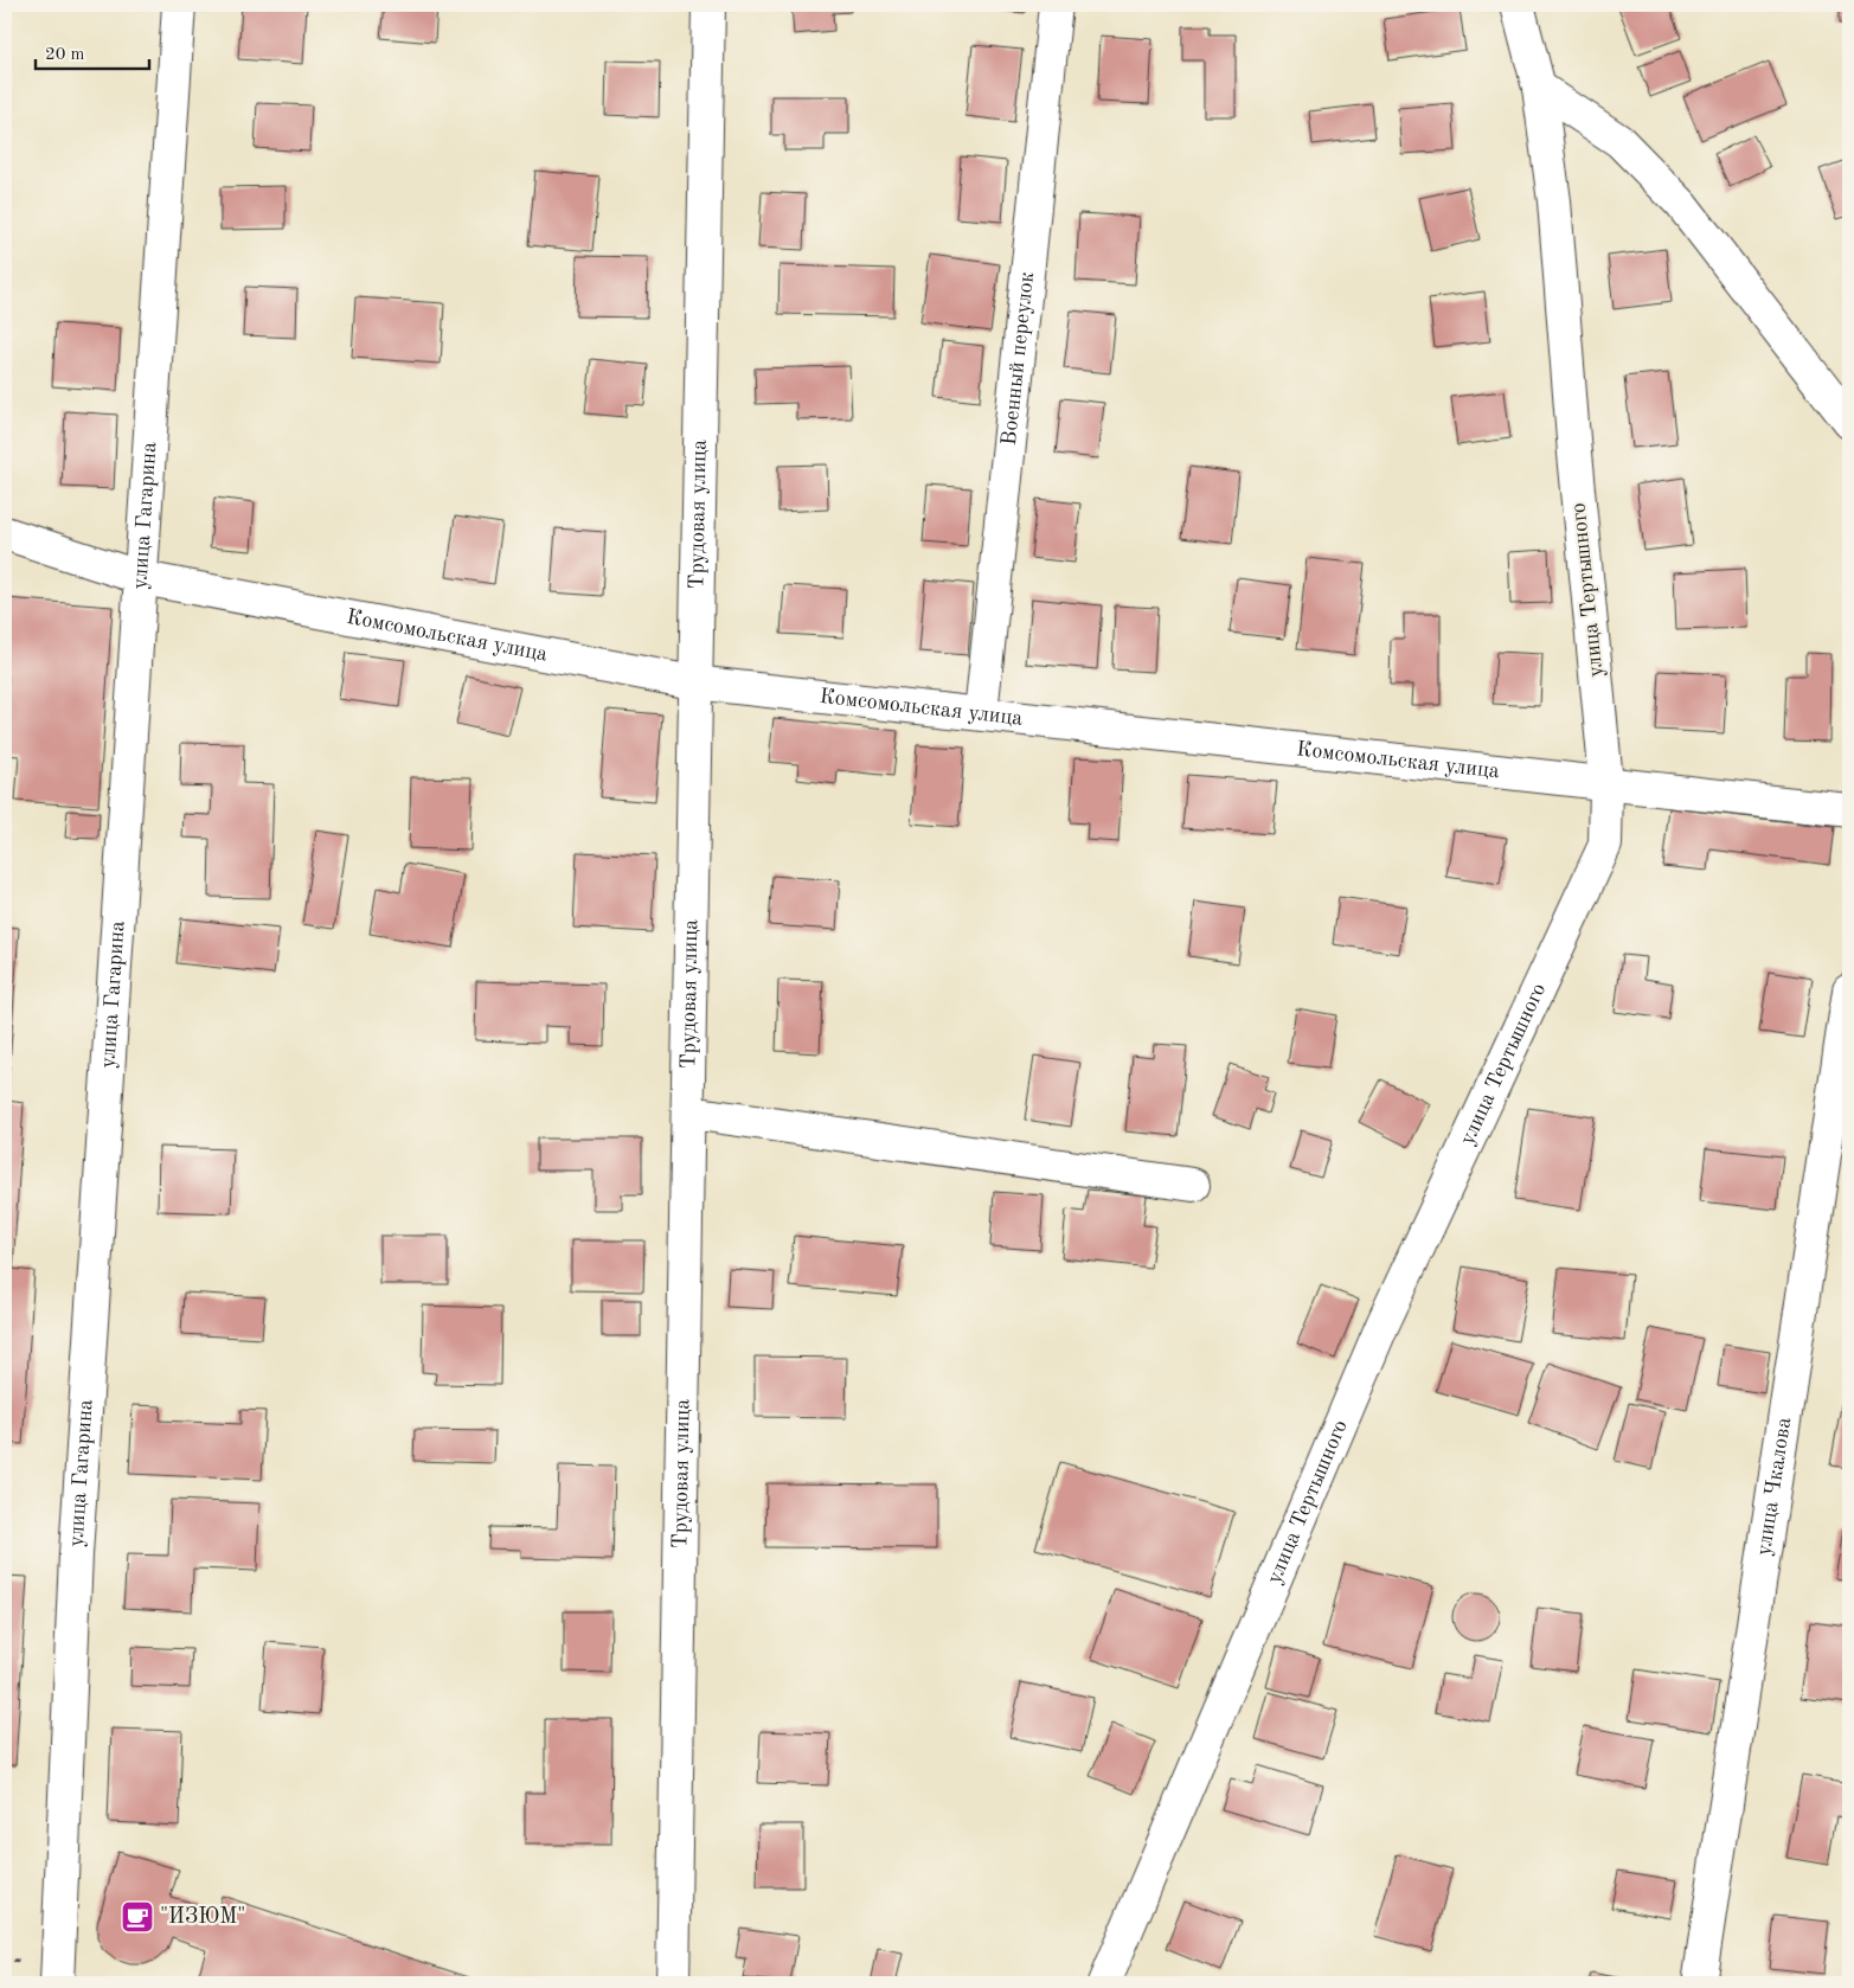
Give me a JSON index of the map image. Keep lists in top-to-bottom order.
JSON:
{
  "streets": {
    "street": [
      "Военный переулок",
      "Трудовая улица",
      "улица Гагарина",
      "улица Тертышного",
      "Комсомольская улица",
      "улица Чкалова"
    ]
  },
  "crossings": [
    ["Военный переулок", "Комсомольская улица"],
    ["Трудовая улица", "Комсомольская улица"],
    ["улица Гагарина", "Комсомольская улица"],
    ["улица Тертышного", "Комсомольская улица"]
  ],
  "places": {
    "cafe": ["\"ИЗЮМ\""]
  },
  "scale_bar": "20 m"
}
